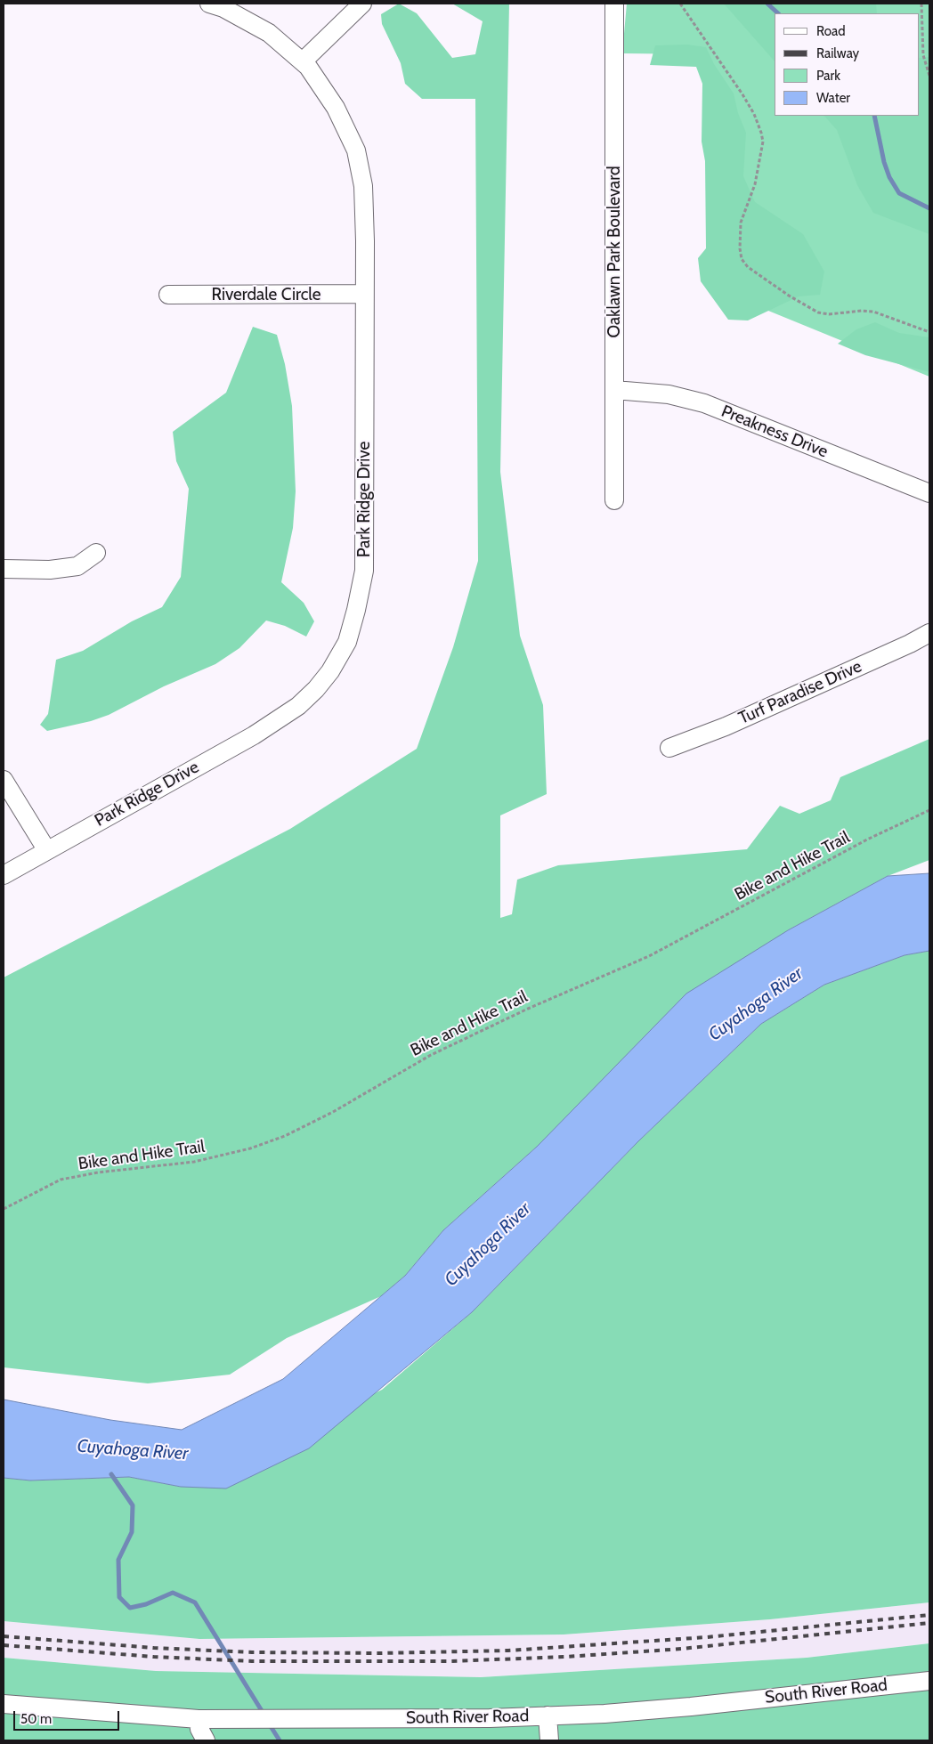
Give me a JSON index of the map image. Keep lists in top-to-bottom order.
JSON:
{
  "streets": {
    "street": [
      "Oaklawn Park Boulevard",
      "Riverdale Circle",
      "Preakness Drive",
      "Park Ridge Drive",
      "Turf Paradise Drive",
      "South River Road"
    ],
    "path": ["Bike and Hike Trail"]
  },
  "crossings": [
    ["Oaklawn Park Boulevard", "Preakness Drive"],
    ["Riverdale Circle", "Park Ridge Drive"]
  ],
  "water": ["Cuyahoga River"],
  "legend": [
    "Road",
    "Railway",
    "Park",
    "Water"
  ],
  "scale_bar": "50 m"
}
